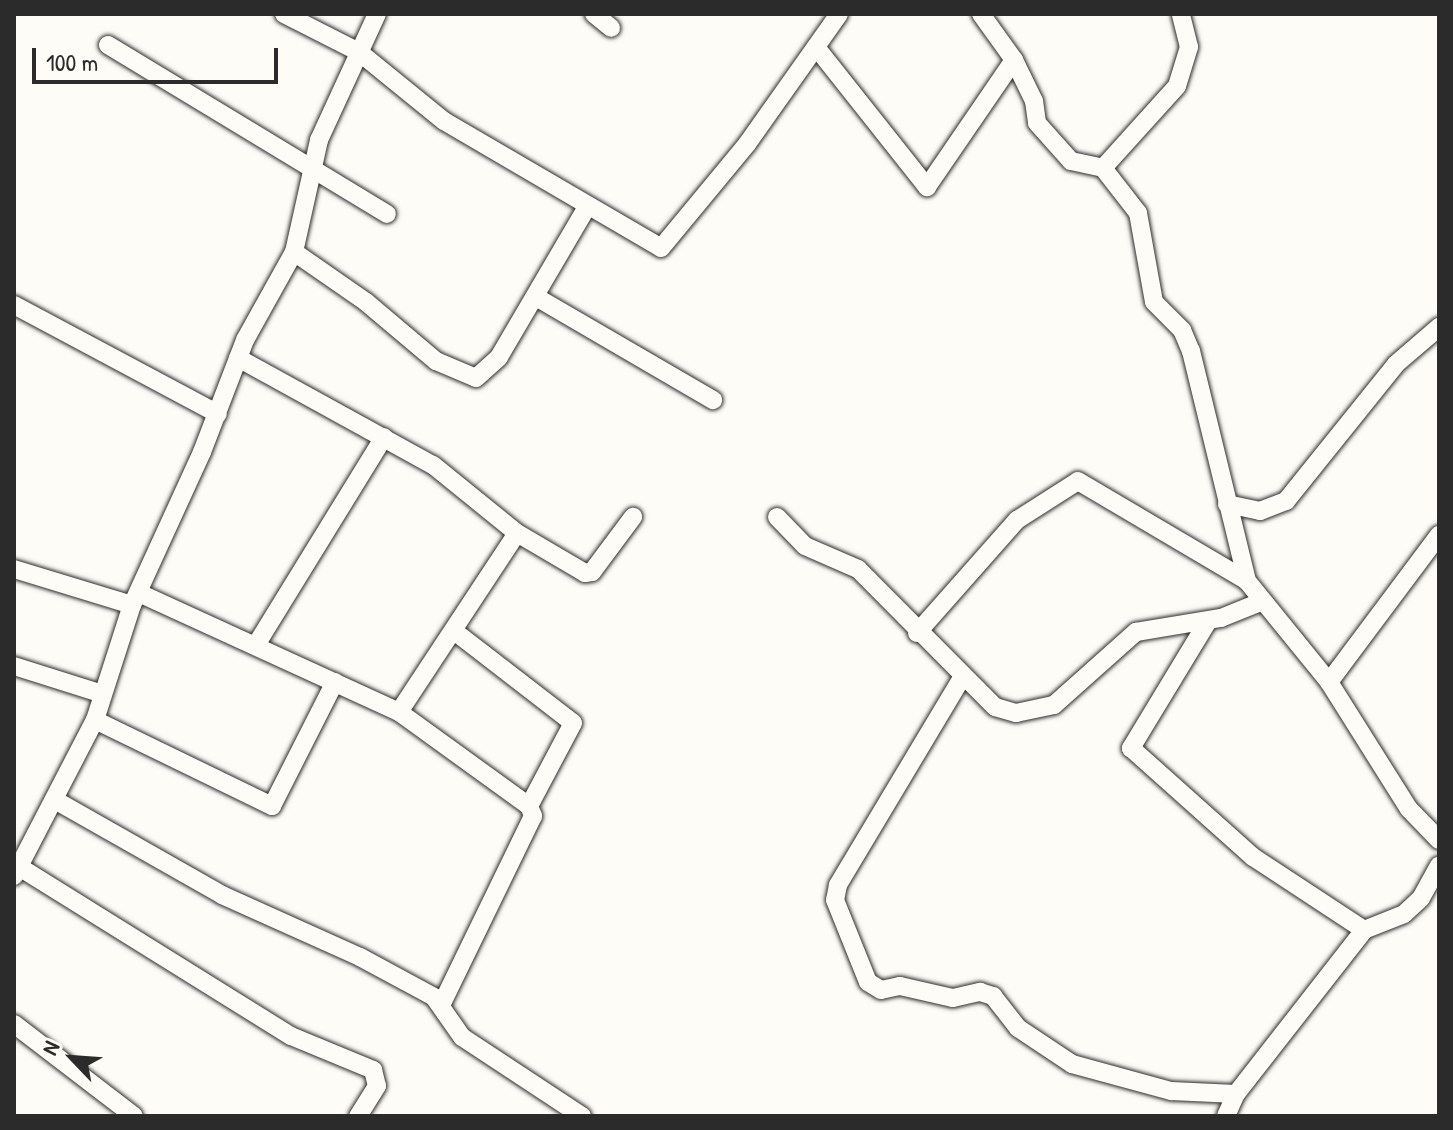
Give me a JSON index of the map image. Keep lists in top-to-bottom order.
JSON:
{
  "scale_bar": "100 m",
  "north": "top left"
}
